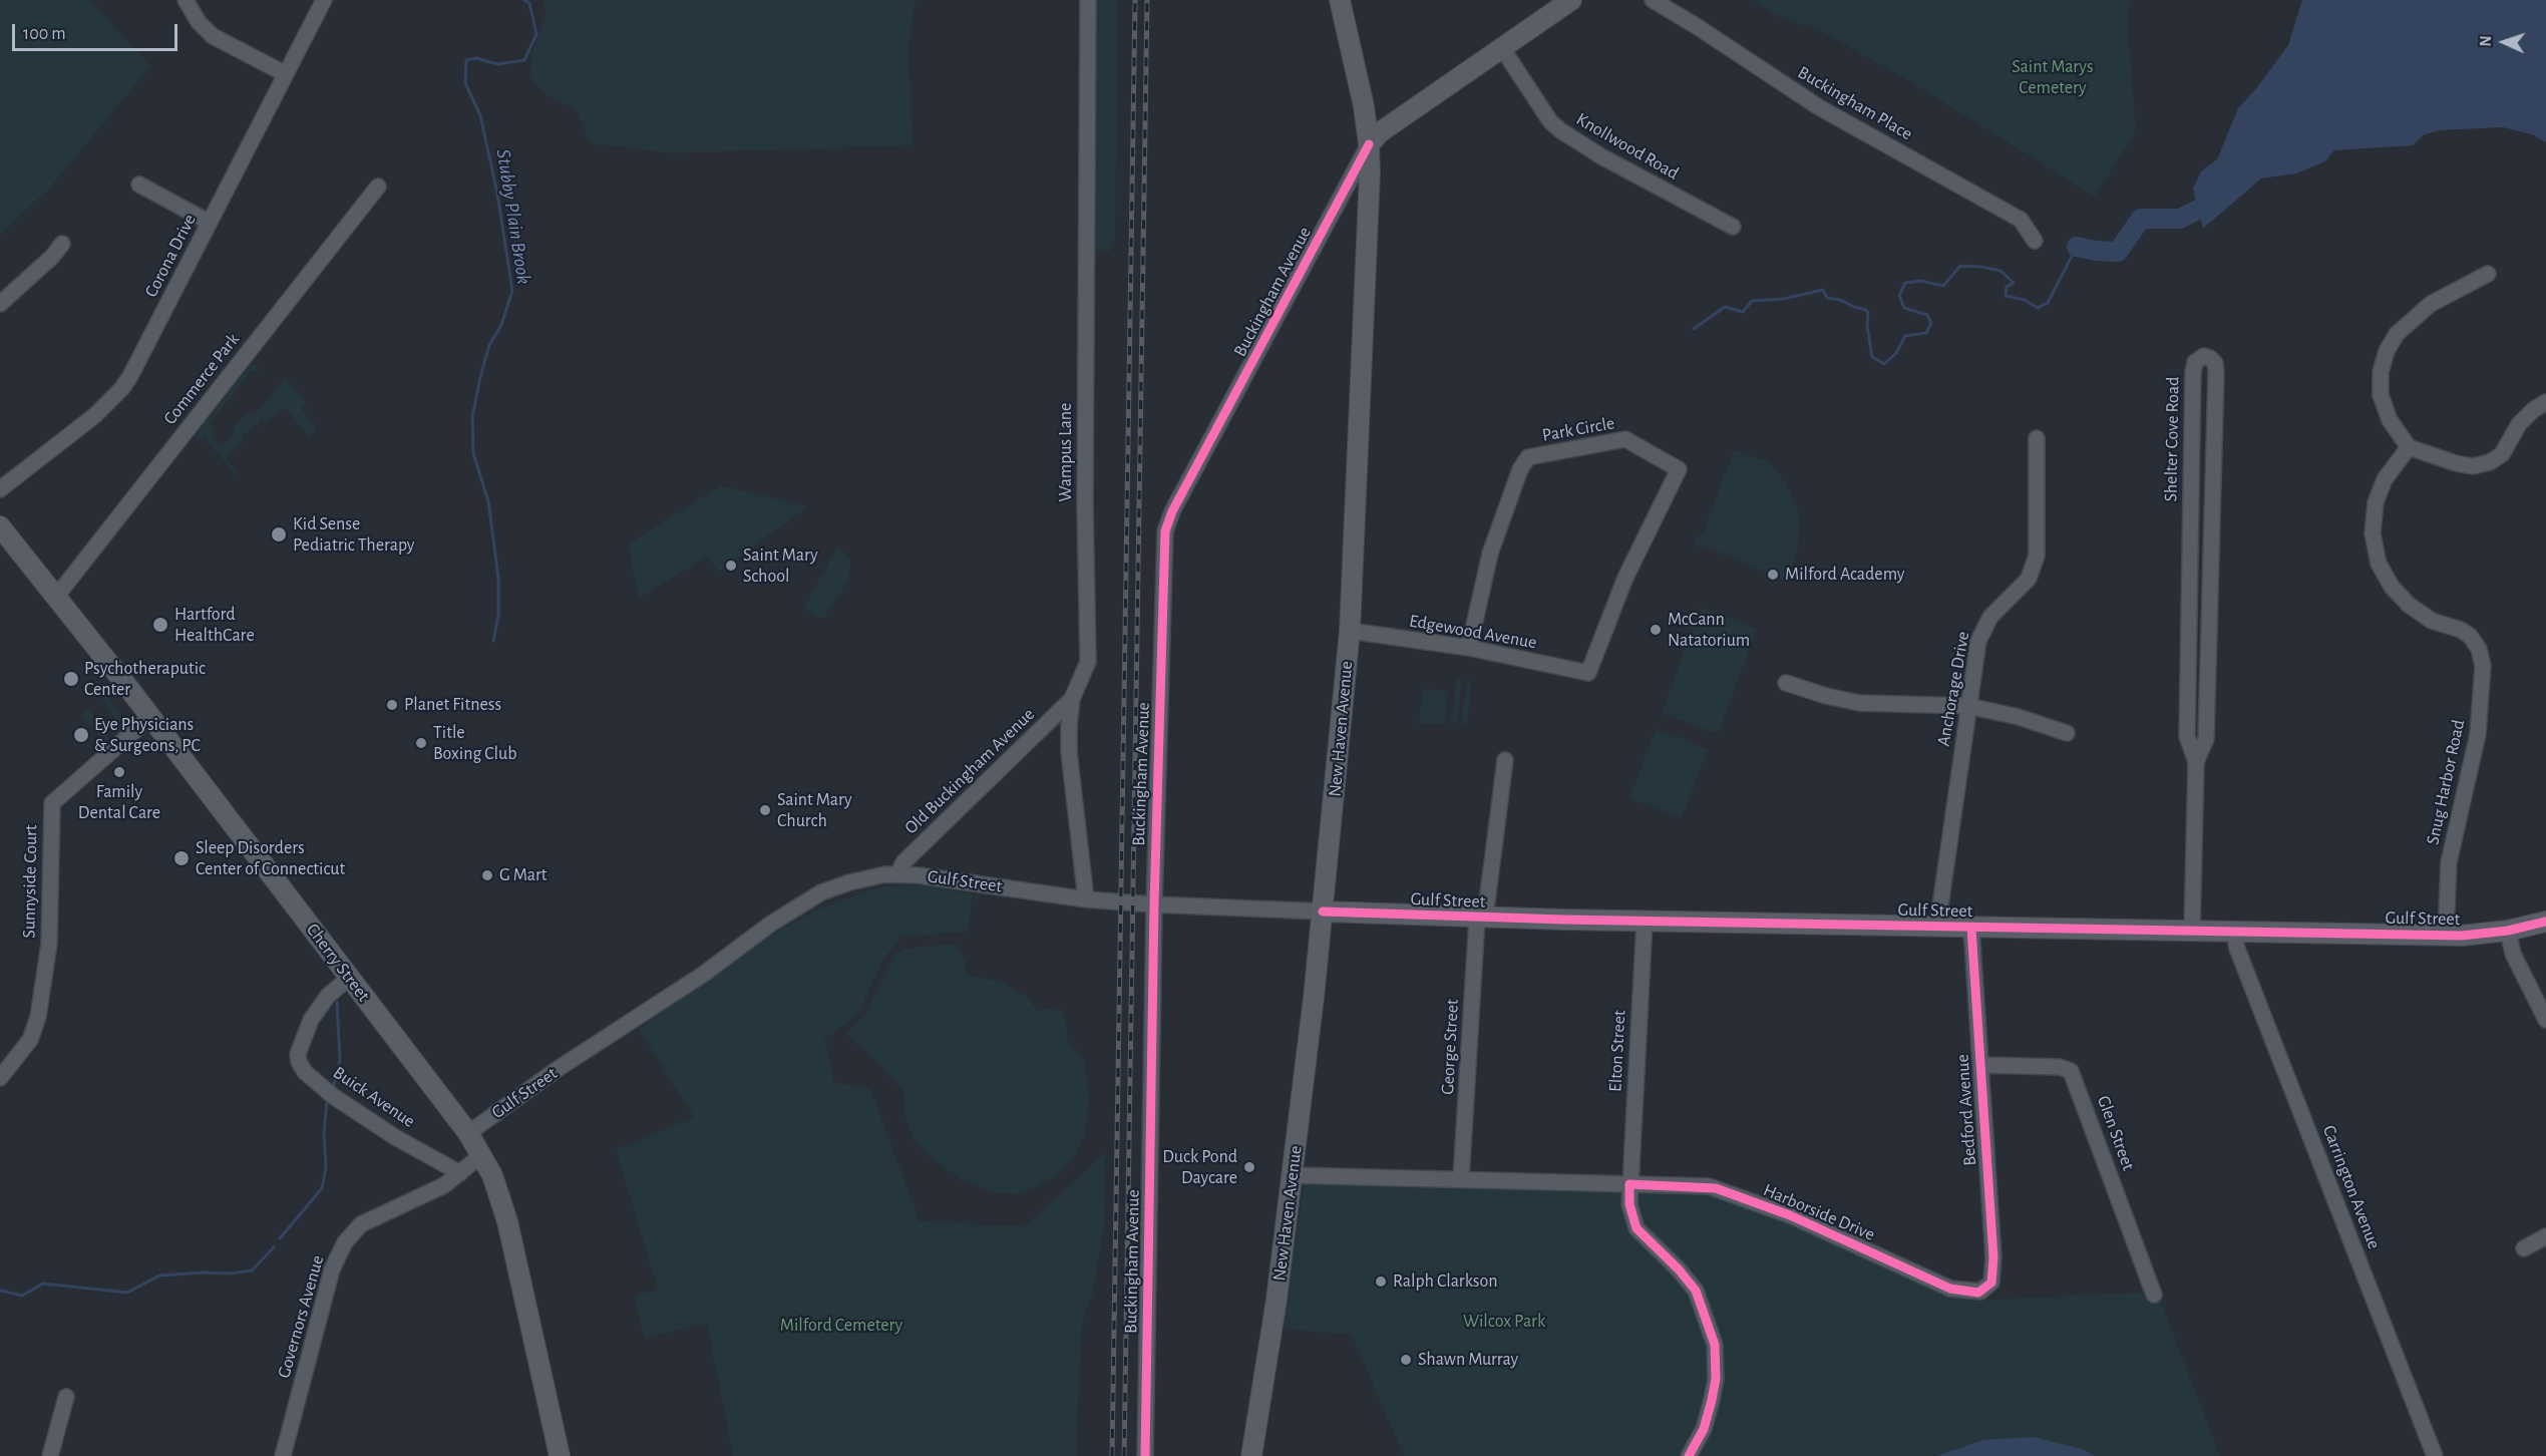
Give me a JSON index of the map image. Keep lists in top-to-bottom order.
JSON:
{
  "streets": {
    "main road": [
      "Buckingham Avenue",
      "New Haven Avenue",
      "Gulf Street",
      "Cherry Street"
    ],
    "street": [
      "Buckingham Place",
      "Knollwood Road",
      "Corona Drive",
      "Commerce Park",
      "Park Circle",
      "Shelter Cove Road",
      "Wampus Lane",
      "Edgewood Avenue",
      "Anchorage Drive",
      "Old Buckingham Avenue",
      "Snug Harbor Road",
      "Sunnyside Court",
      "George Street",
      "Elton Street",
      "Buick Avenue",
      "Bedford Avenue",
      "Glen Street",
      "Carrington Avenue",
      "Harborside Drive",
      "Governors Avenue"
    ]
  },
  "crossings": [
    ["Knollwood Road", "Buckingham Avenue"],
    ["Buckingham Avenue", "New Haven Avenue"],
    ["Buckingham Avenue", "Gulf Street"],
    ["Commerce Park", "Cherry Street"],
    ["Park Circle", "Edgewood Avenue"],
    ["Shelter Cove Road", "Gulf Street"],
    ["Wampus Lane", "Old Buckingham Avenue"],
    ["Wampus Lane", "Gulf Street"],
    ["Edgewood Avenue", "New Haven Avenue"],
    ["Anchorage Drive", "Gulf Street"],
    ["New Haven Avenue", "Gulf Street"],
    ["New Haven Avenue", "Harborside Drive"],
    ["Old Buckingham Avenue", "Gulf Street"],
    ["Snug Harbor Road", "Gulf Street"],
    ["Sunnyside Court", "Cherry Street"],
    ["Gulf Street", "Cherry Street"],
    ["Gulf Street", "George Street"],
    ["Gulf Street", "Elton Street"],
    ["Gulf Street", "Bedford Avenue"],
    ["Gulf Street", "Carrington Avenue"],
    ["Cherry Street", "Buick Avenue"],
    ["Cherry Street", "Governors Avenue"],
    ["George Street", "Harborside Drive"],
    ["Elton Street", "Harborside Drive"],
    ["Buick Avenue", "Governors Avenue"],
    ["Bedford Avenue", "Glen Street"],
    ["Bedford Avenue", "Harborside Drive"]
  ],
  "water": ["Stubby Plain Brook"],
  "parks": ["Saint Marys Cemetery", "Wilcox Park", "Milford Cemetery"],
  "places": [
    "Kid Sense Pediatric Therapy",
    "Saint Mary School",
    "Milford Academy",
    "Hartford HealthCare",
    "McCann Natatorium",
    "Psychotheraputic Center",
    "Planet Fitness",
    "Eye Physicians & Surgeons, PC",
    "Title Boxing Club",
    "Family Dental Care",
    "Saint Mary Church",
    "Sleep Disorders Center of Connecticut",
    "G Mart",
    "Duck Pond Daycare",
    "Ralph Clarkson",
    "Shawn Murray"
  ],
  "scale_bar": "100 m",
  "north": "left"
}
